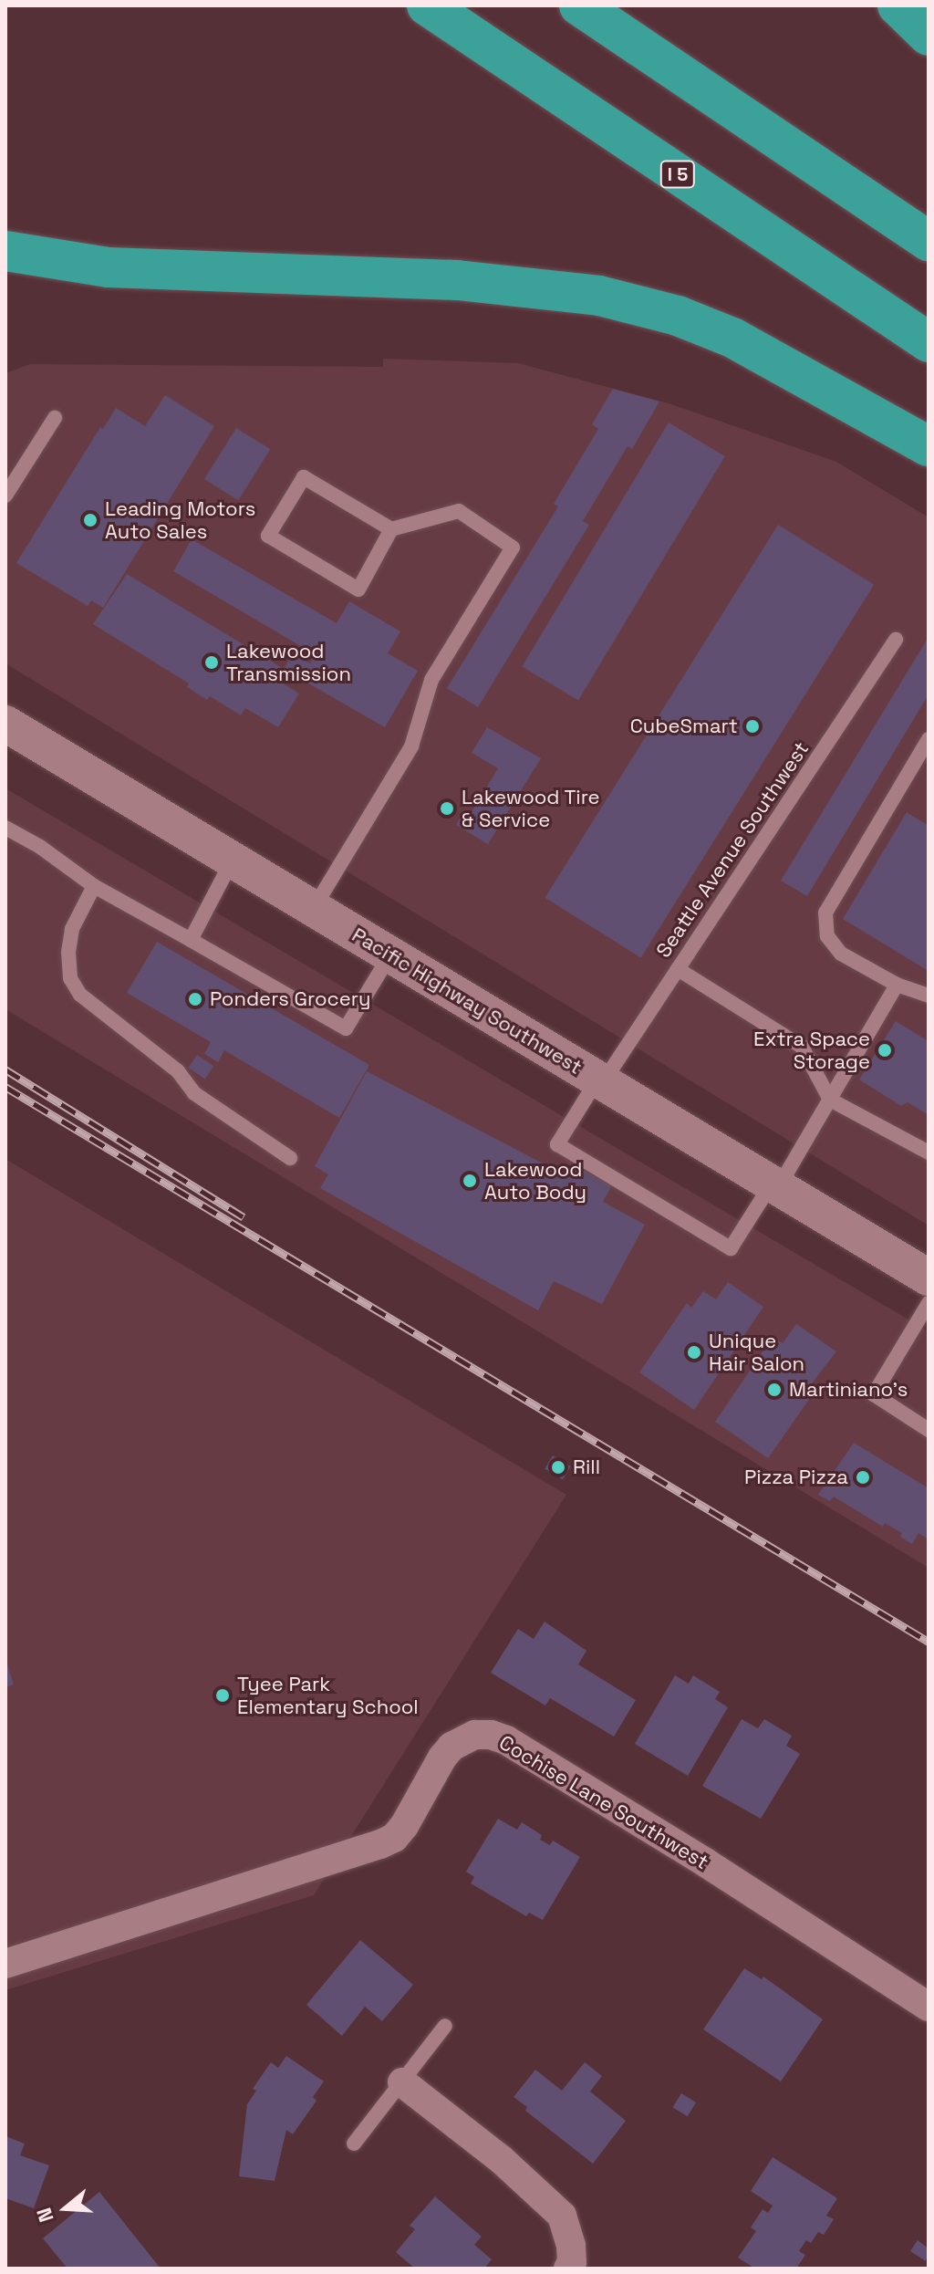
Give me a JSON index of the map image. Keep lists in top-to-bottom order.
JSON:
{
  "streets": {
    "highway": ["I 5"],
    "street": ["Pacific Highway Southwest", "Cochise Lane Southwest"],
    "lane": ["Seattle Avenue Southwest"]
  },
  "crossings": [
    ["Seattle Avenue Southwest", "Pacific Highway Southwest"]
  ],
  "places": [
    "Leading Motors Auto Sales",
    "Lakewood Transmission",
    "CubeSmart",
    "Lakewood Tire & Service",
    "Ponders Grocery",
    "Extra Space Storage",
    "Lakewood Auto Body",
    "Unique Hair Salon",
    "Martiniano's",
    "Rill",
    "Pizza Pizza",
    "Tyee Park Elementary School"
  ],
  "north": "left"
}
